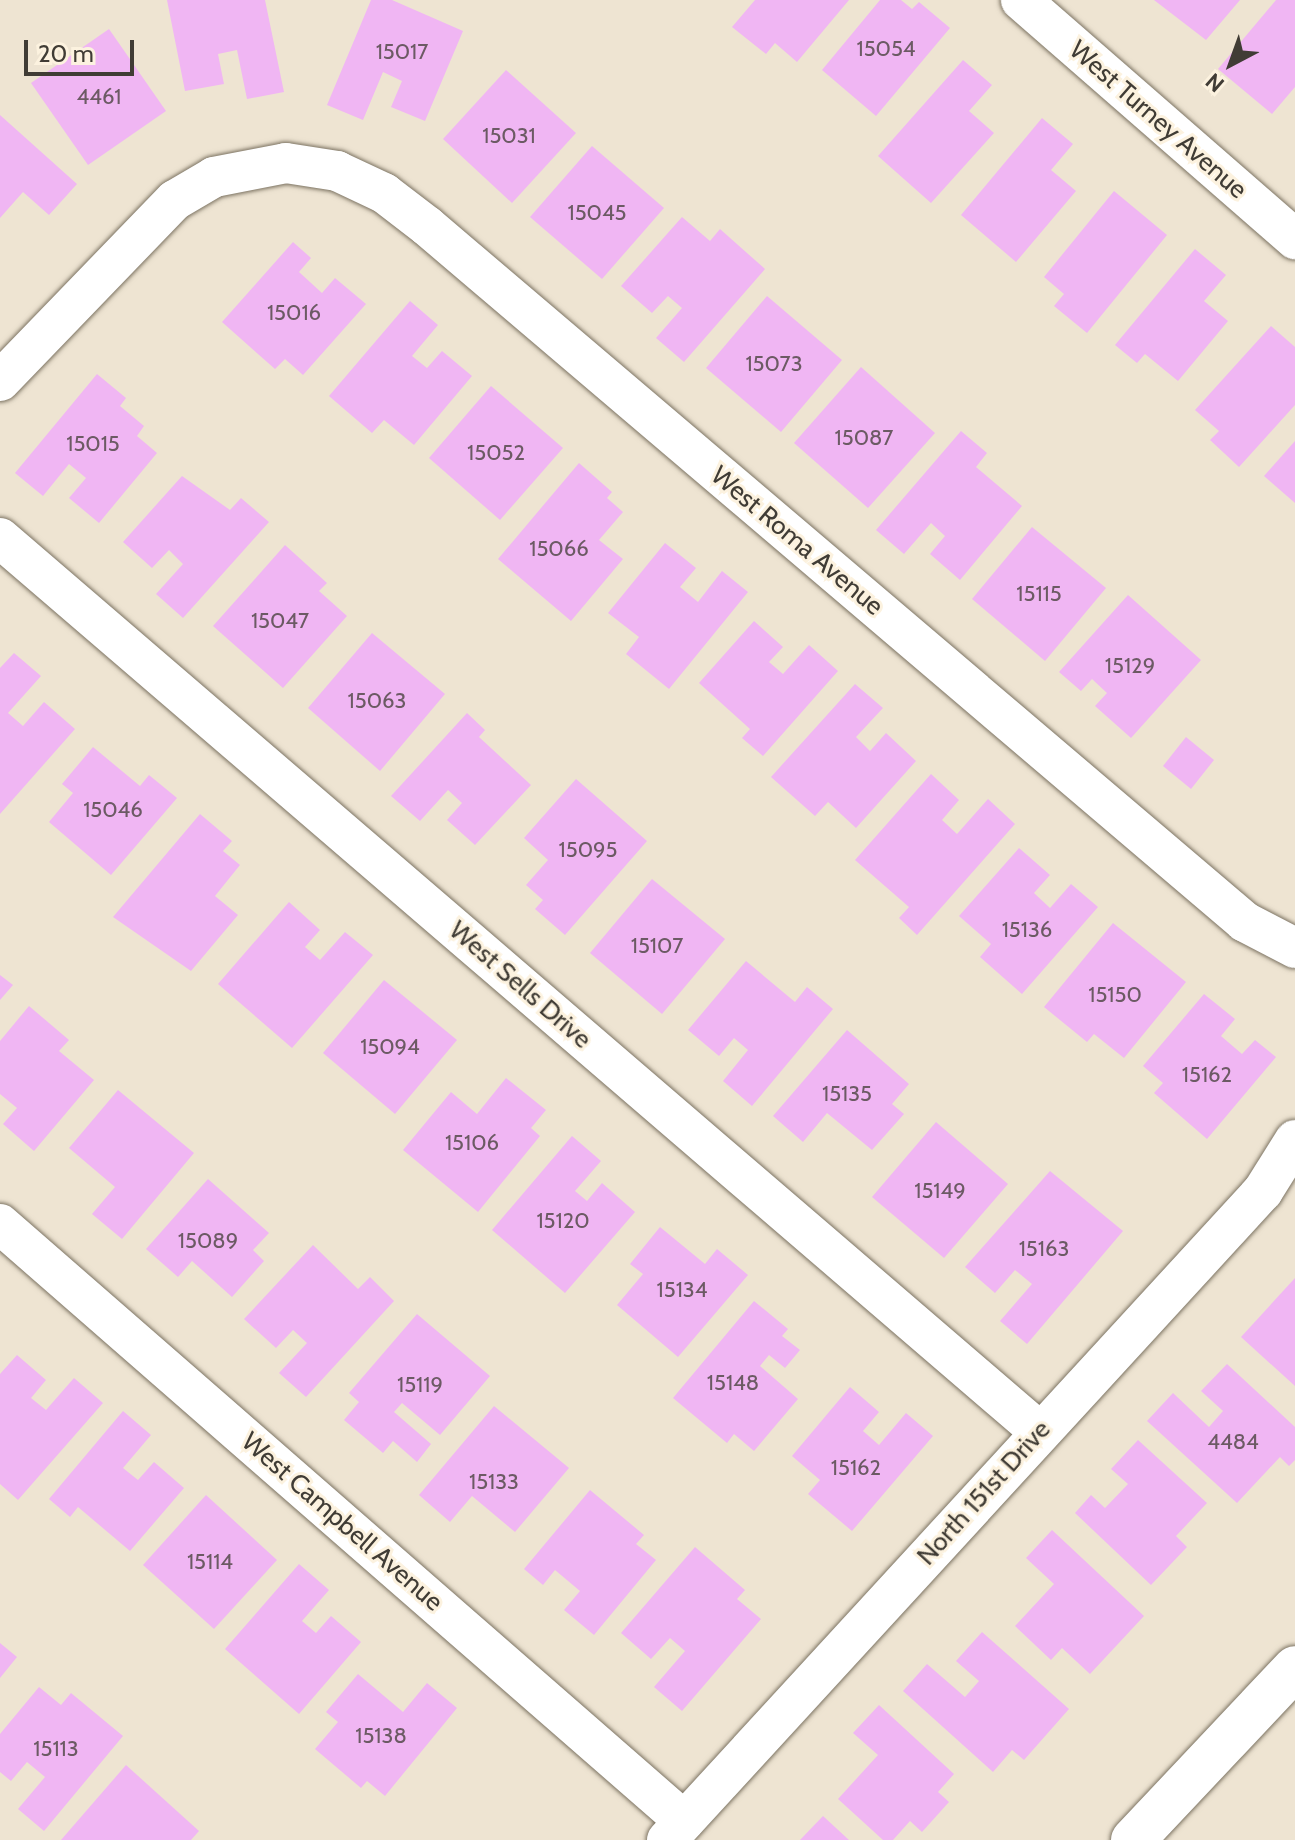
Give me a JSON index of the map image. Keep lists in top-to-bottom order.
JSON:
{
  "streets": {
    "street": [
      "West Turney Avenue",
      "West Roma Avenue",
      "West Sells Drive",
      "North 151st Drive",
      "West Campbell Avenue"
    ]
  },
  "crossings": [
    ["West Sells Drive", "North 151st Drive"],
    ["North 151st Drive", "West Campbell Avenue"]
  ],
  "house_numbers": [
    "15054",
    "15017",
    "4461",
    "15031",
    "15045",
    "15016",
    "15073",
    "15087",
    "15015",
    "15052",
    "15066",
    "15115",
    "15047",
    "15129",
    "15063",
    "15046",
    "15095",
    "15136",
    "15107",
    "15150",
    "15094",
    "15162",
    "15135",
    "15106",
    "15149",
    "15120",
    "15089",
    "15163",
    "15134",
    "15148",
    "15119",
    "4484",
    "15162",
    "15133",
    "15114",
    "15138",
    "15113"
  ],
  "scale_bar": "20 m",
  "north": "bottom left"
}
